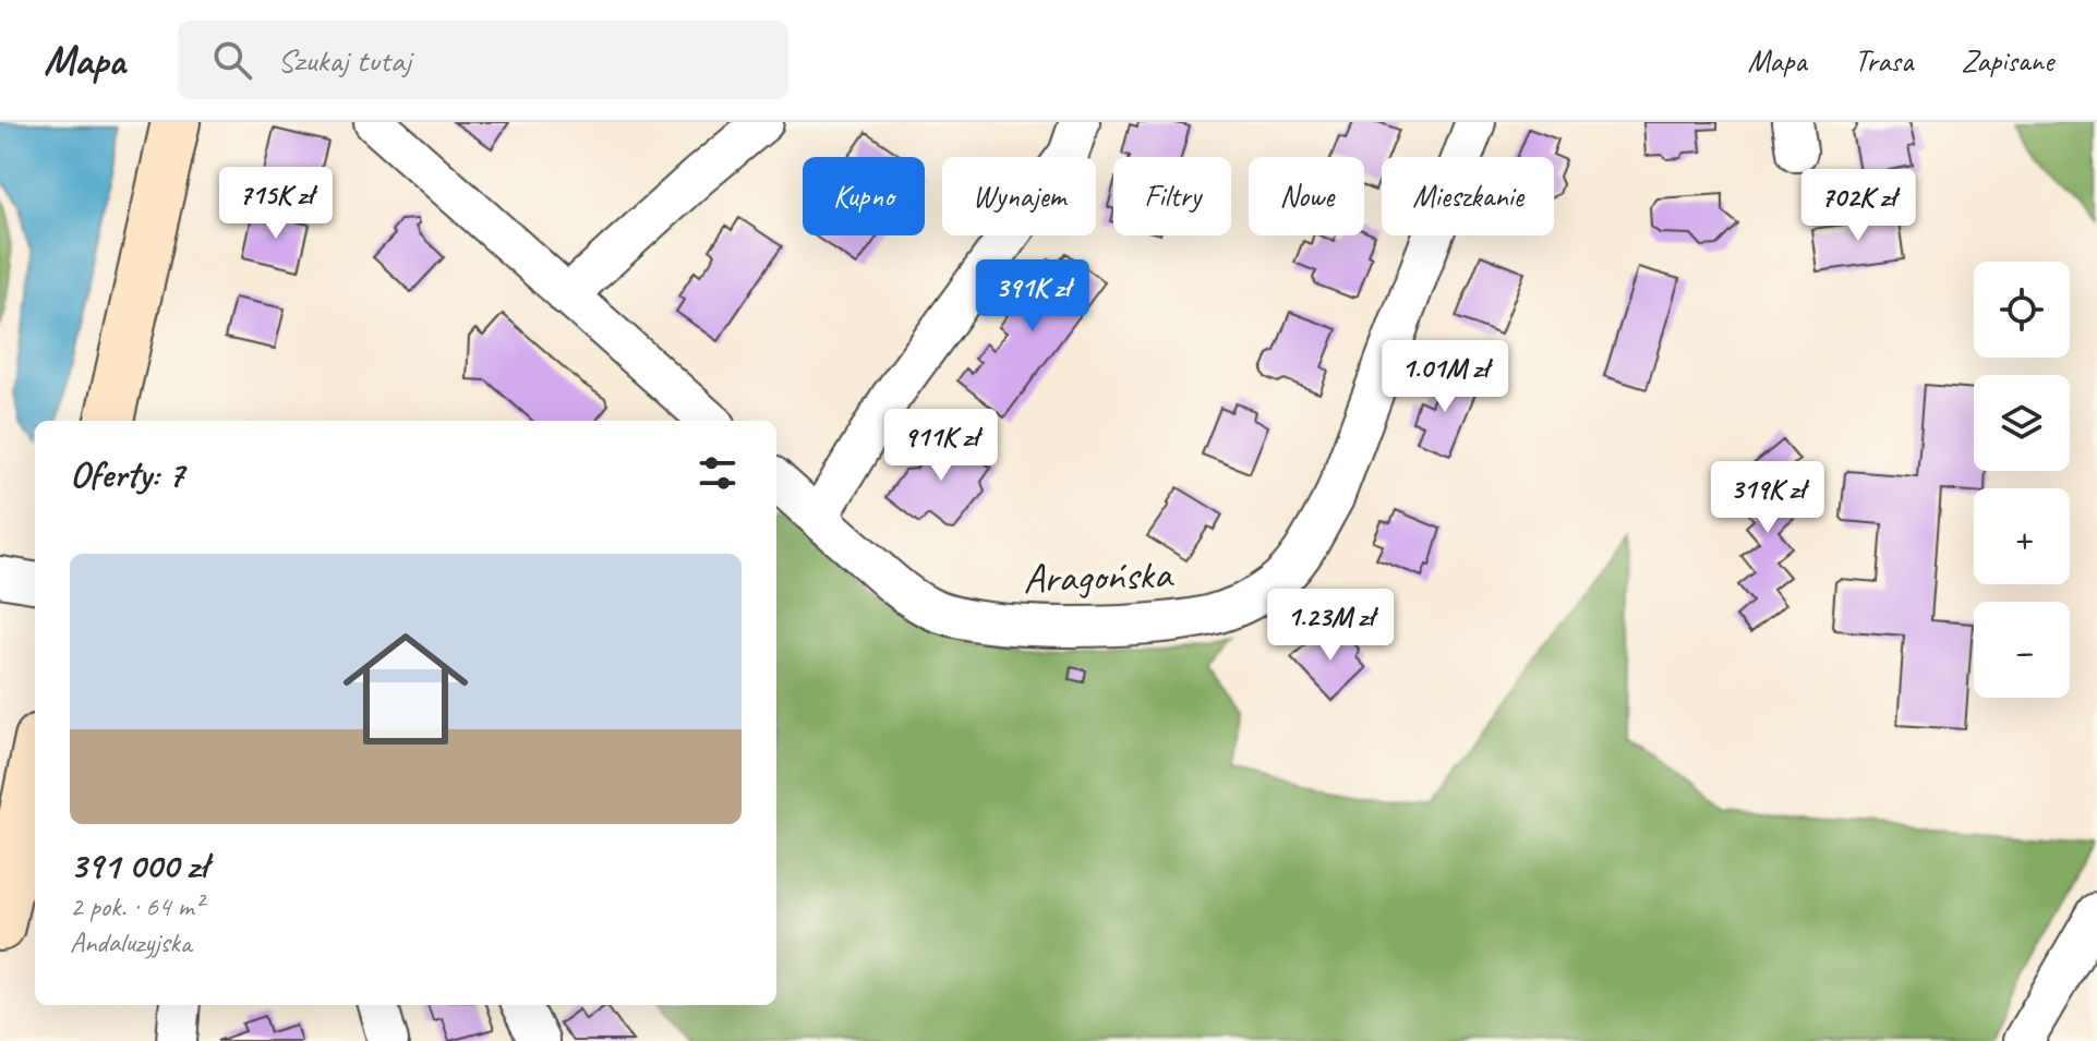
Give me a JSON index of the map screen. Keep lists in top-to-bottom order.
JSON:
{
  "streets": {
    "street": ["Aragońska"]
  },
  "page": {
    "header": "Mapa",
    "search": "Szukaj tutaj",
    "nav": ["Mapa", "Trasa", "Zapisane"],
    "chip": [
      "Kupno",
      "Wynajem",
      "Filtry",
      "Nowe",
      "Mieszkanie"
    ],
    "price": [
      "715K zł",
      "702K zł",
      "391K zł",
      "1.01M zł",
      "911K zł",
      "319K zł",
      "1.23M zł"
    ],
    "map_buttons": ["+", "−"],
    "heading": "Oferty: 7",
    "list": [
      {
        "name": "391 000 zł",
        "note": "2 pok. · 64 m² · Andaluzyjska"
      }
    ]
  }
}
